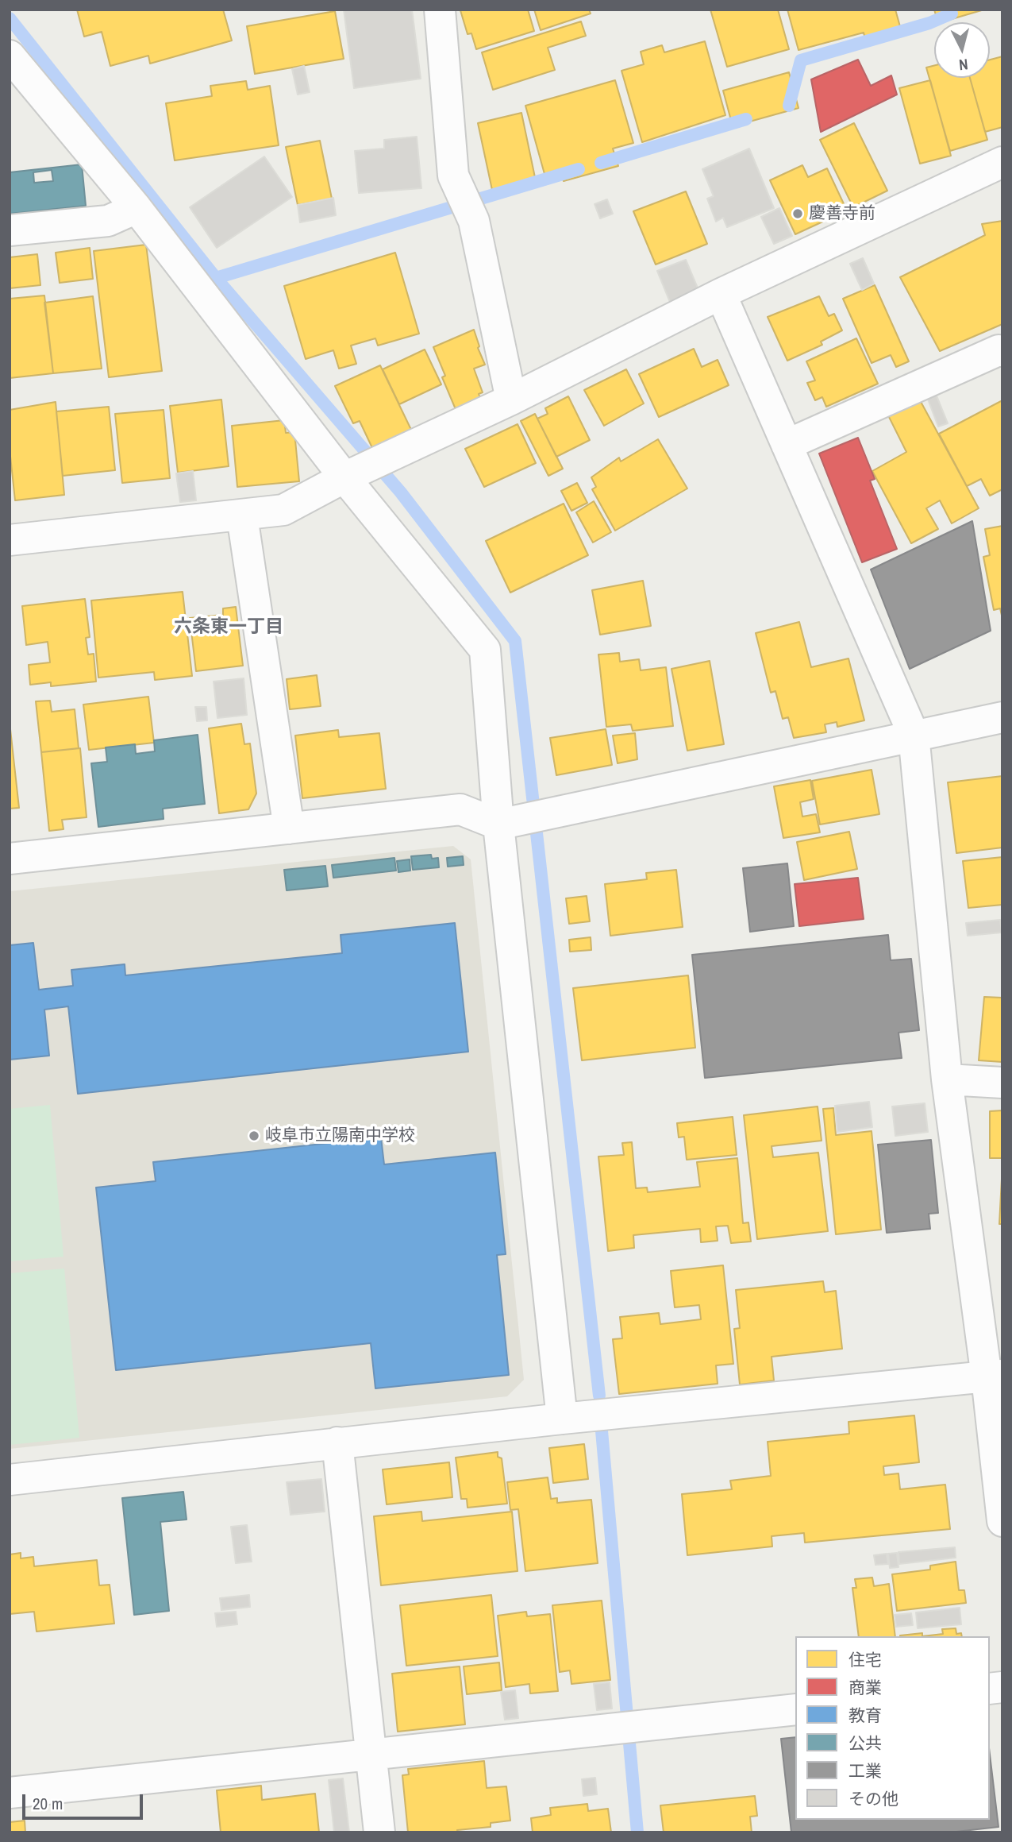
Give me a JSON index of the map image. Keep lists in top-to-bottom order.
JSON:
{
  "districts": ["六条東一丁目"],
  "places": ["慶善寺前", "岐阜市立陽南中学校"],
  "legend": [
    "住宅",
    "商業",
    "教育",
    "公共",
    "工業",
    "その他"
  ],
  "scale_bar": "20 m",
  "north": "bottom"
}
